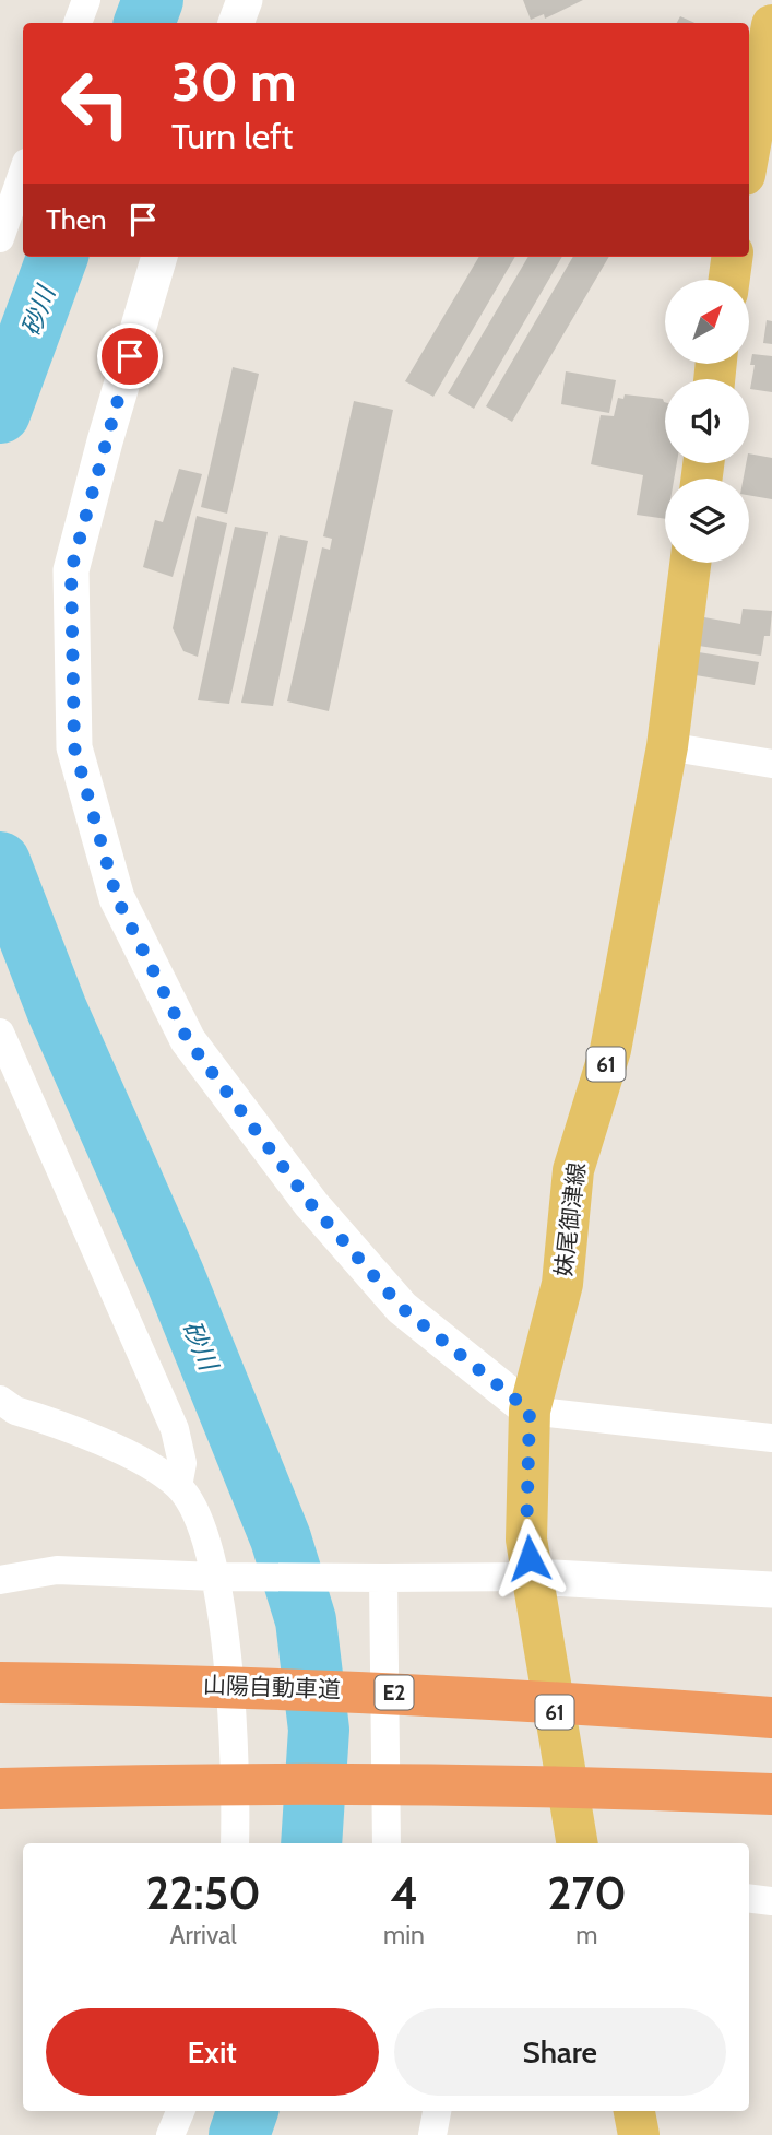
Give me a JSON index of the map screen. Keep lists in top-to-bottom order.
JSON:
{
  "streets": {
    "highway": ["山陽自動車道", "E2"],
    "main road": ["61", "妹尾御津線"]
  },
  "water": ["砂川"],
  "north": "top right",
  "page": {
    "turn": ["30 m", "Turn left"],
    "then": "Then",
    "eta": [
      "22:50",
      "Arrival",
      "4",
      "min",
      "270",
      "m"
    ],
    "buttons": ["Exit", "Share"]
  }
}
